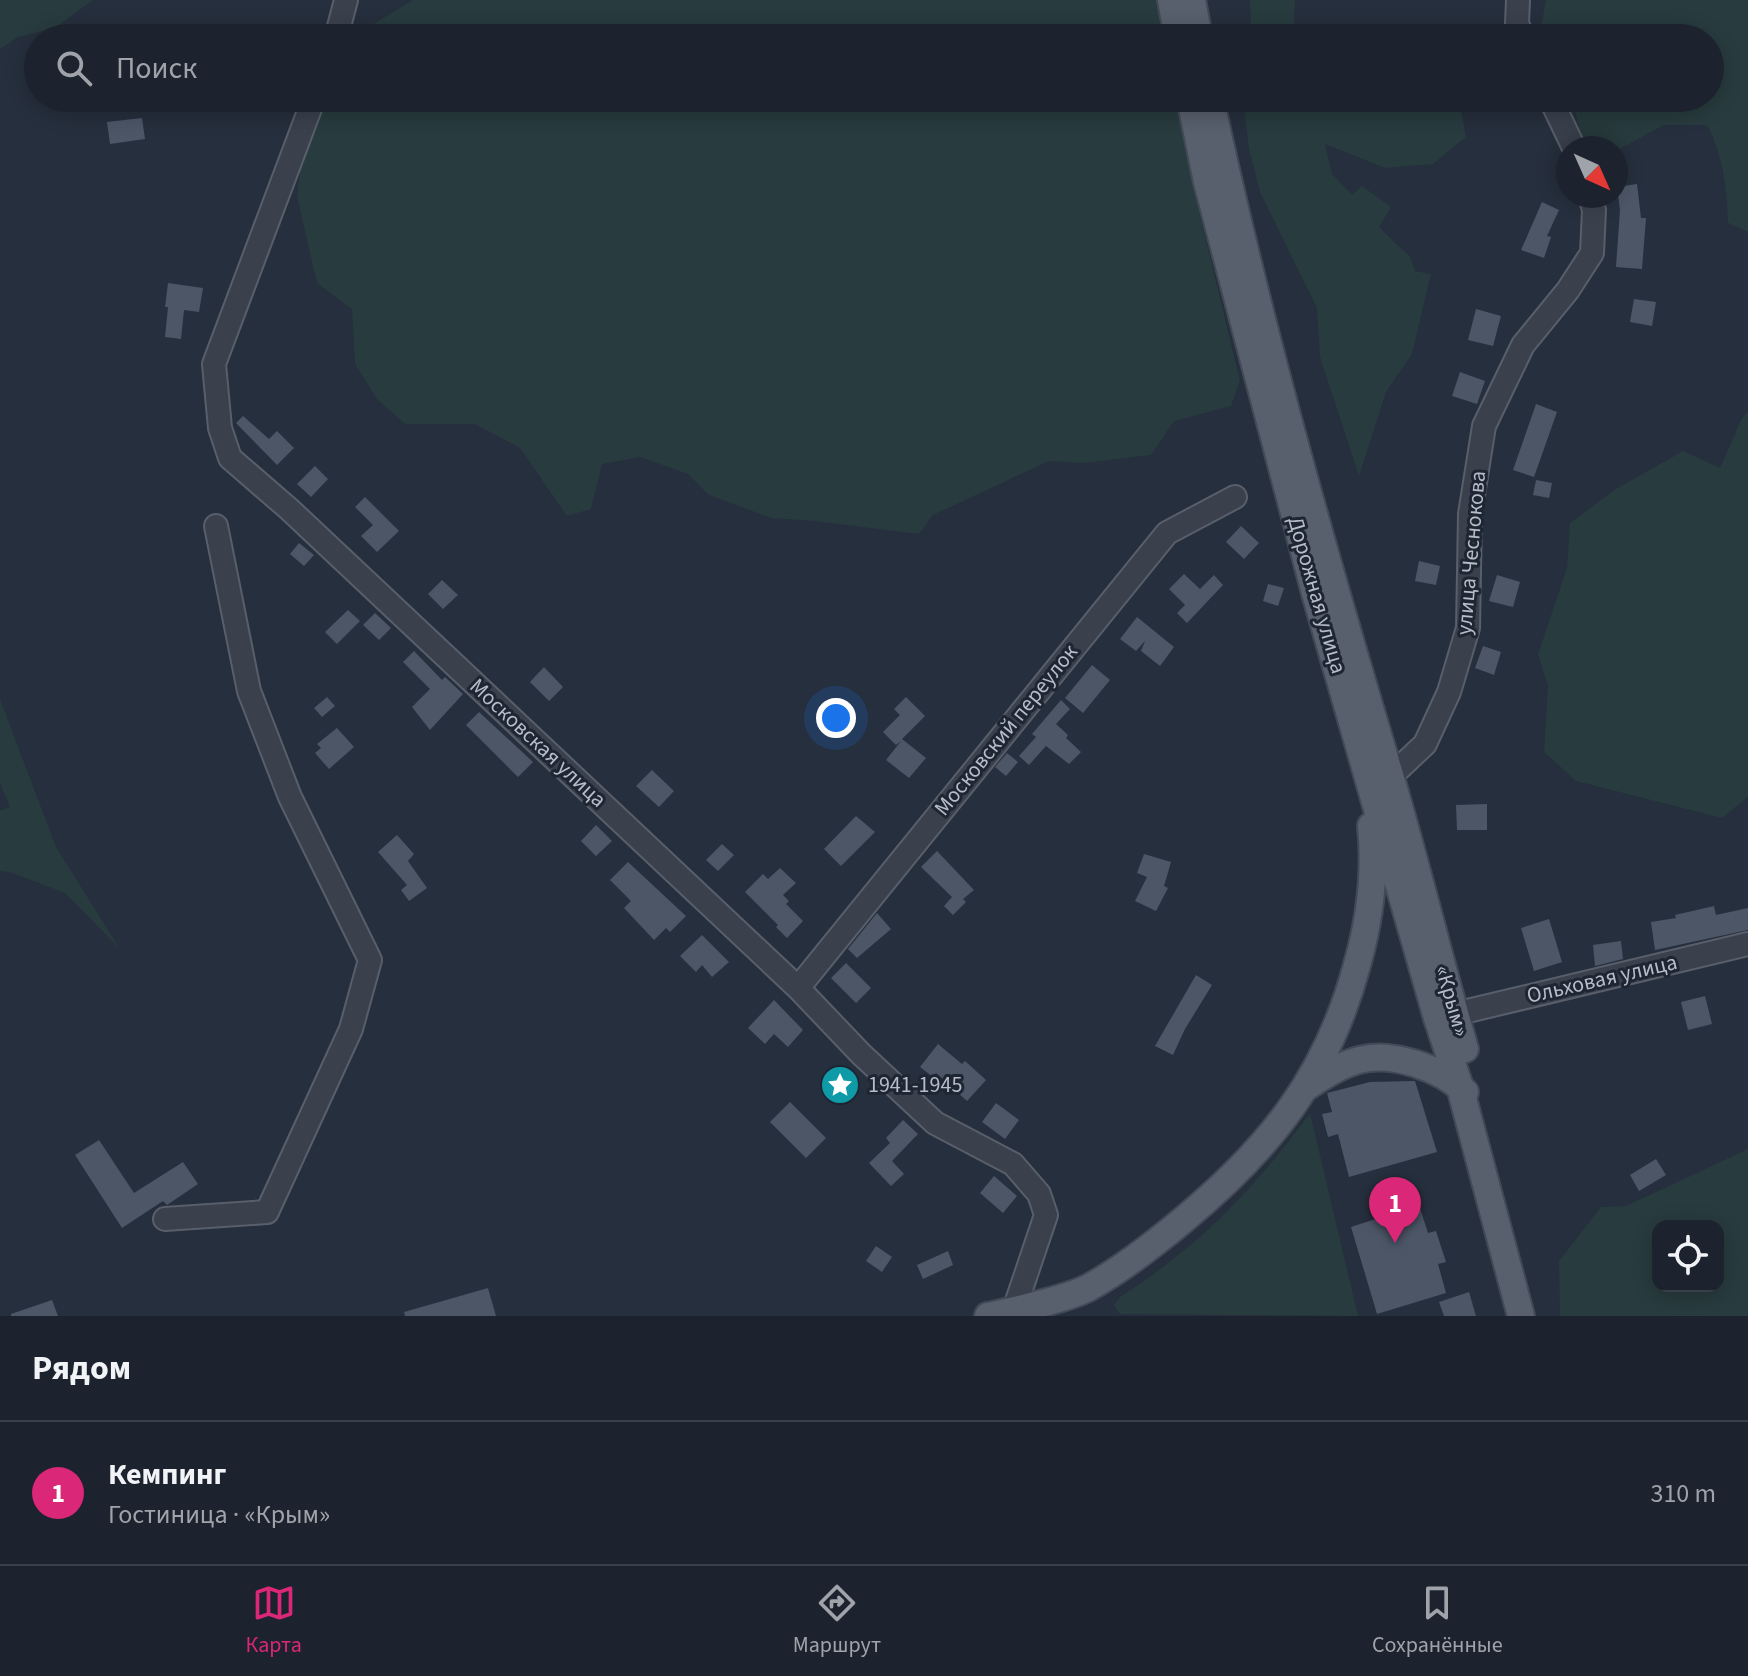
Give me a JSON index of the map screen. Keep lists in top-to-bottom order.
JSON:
{
  "streets": {
    "main road": ["Дорожная улица", "«Крым»"],
    "street": [
      "улица Чеснокова",
      "Московский переулок",
      "Московская улица",
      "Ольховая улица"
    ]
  },
  "crossings": [
    ["улица Чеснокова", "«Крым»"],
    ["Дорожная улица", "«Крым»"],
    ["Московский переулок", "Московская улица"],
    ["Ольховая улица", "«Крым»"]
  ],
  "places": {
    "place": ["1941-1945"]
  },
  "north": "bottom right",
  "page": {
    "search": "Поиск",
    "pins": "1",
    "heading": "Рядом",
    "list": [
      {
        "mark": "1",
        "name": "Кемпинг",
        "note": "Гостиница · «Крым»",
        "value": "310 m"
      }
    ],
    "nav": ["Карта", "Маршрут", "Сохранённые"]
  }
}
